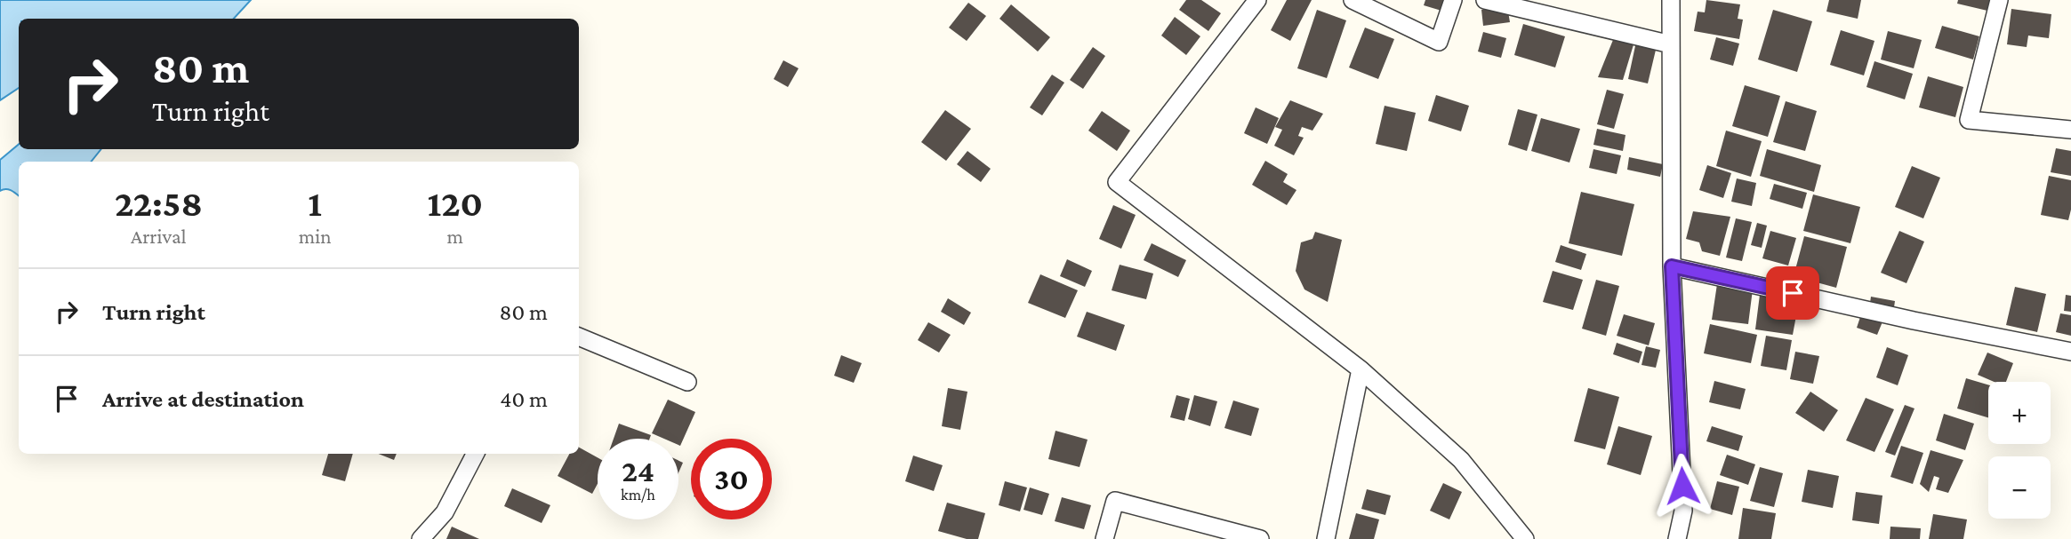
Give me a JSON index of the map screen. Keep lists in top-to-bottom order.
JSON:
{
  "page": {
    "turn": ["80 m", "Turn right"],
    "eta": [
      "22:58",
      "Arrival",
      "1",
      "min",
      "120",
      "m"
    ],
    "list": [
      {
        "name": "Turn right",
        "value": "80 m"
      },
      {
        "name": "Arrive at destination",
        "value": "40 m"
      }
    ],
    "map_buttons": ["+", "−"],
    "speed": "24 km/h",
    "limit": "30"
  }
}
